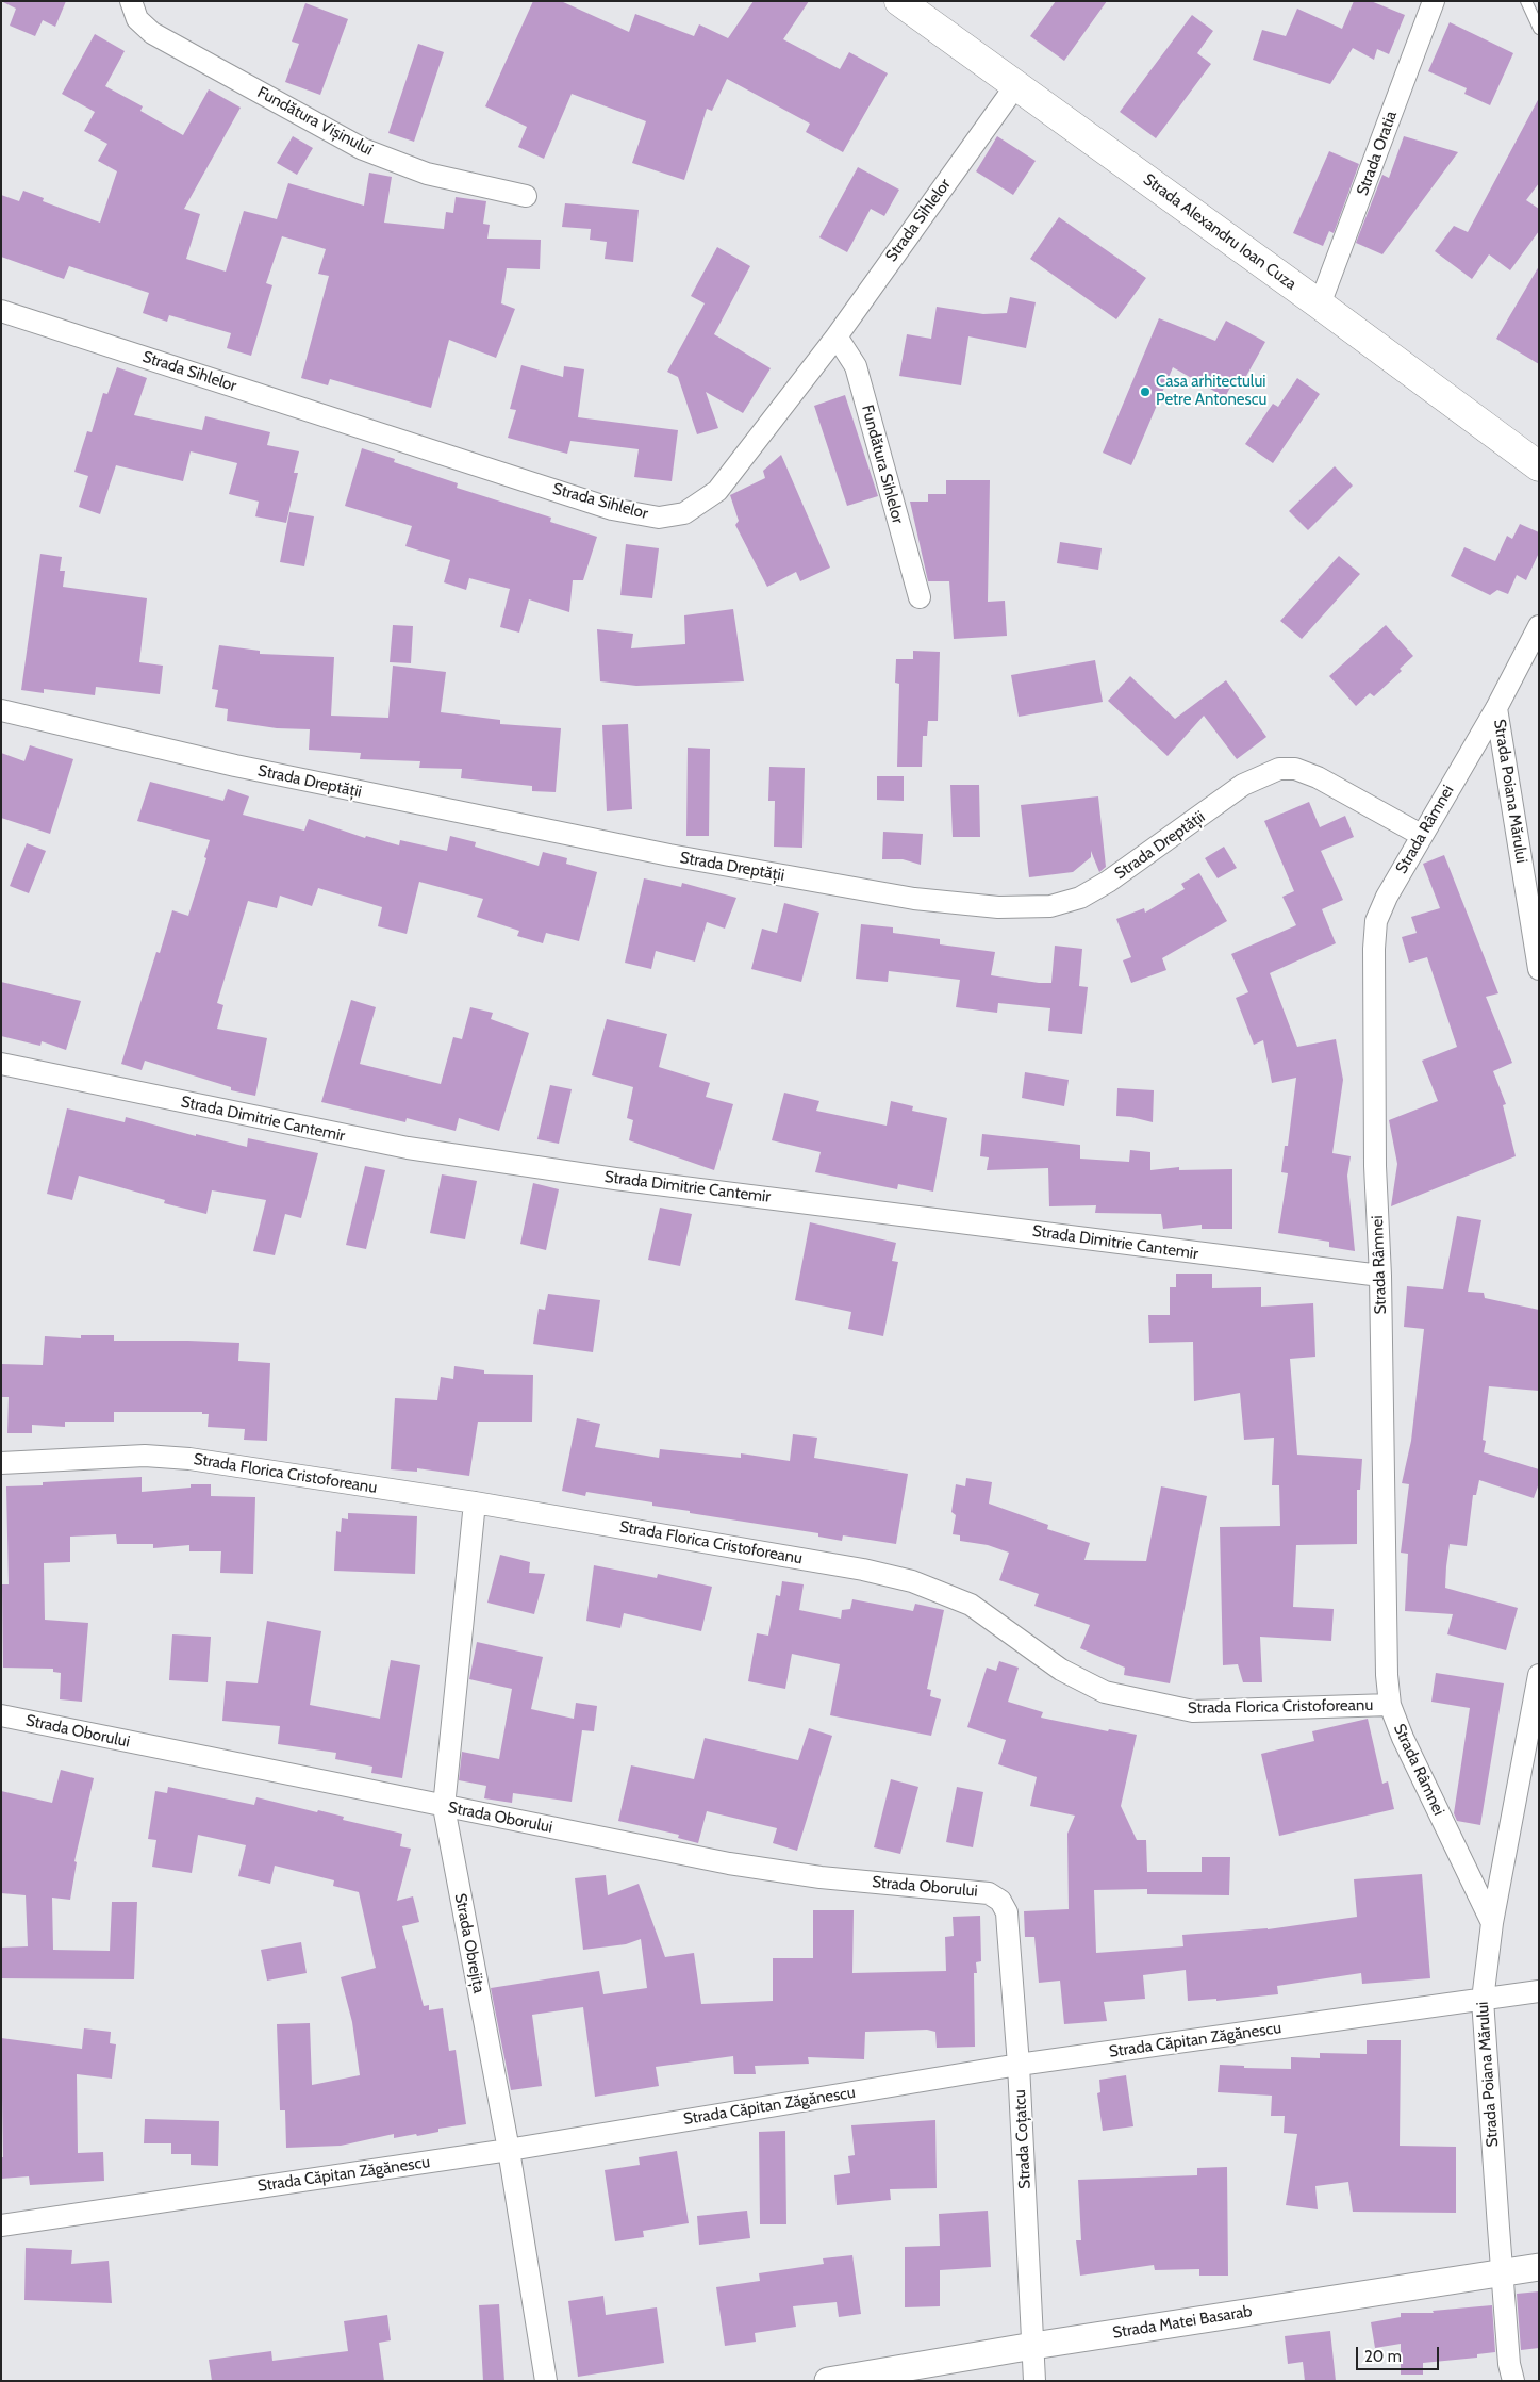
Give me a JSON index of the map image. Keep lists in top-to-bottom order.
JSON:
{
  "streets": {
    "main road": ["Strada Alexandru Ioan Cuza"],
    "street": [
      "Fundătura Vișinului",
      "Strada Oratia",
      "Strada Sihlelor",
      "Fundătura Sihlelor",
      "Strada Dreptății",
      "Strada Poiana Mărului",
      "Strada Râmnei",
      "Strada Dimitrie Cantemir",
      "Strada Florica Cristoforeanu",
      "Strada Oborului",
      "Strada Obrejița",
      "Strada Căpitan Zăgănescu",
      "Strada Coțatcu",
      "Strada Matei Basarab"
    ]
  },
  "crossings": [
    ["Strada Oratia", "Strada Alexandru Ioan Cuza"],
    ["Strada Sihlelor", "Strada Alexandru Ioan Cuza"],
    ["Strada Sihlelor", "Fundătura Sihlelor"],
    ["Strada Dreptății", "Strada Râmnei"],
    ["Strada Poiana Mărului", "Strada Râmnei"],
    ["Strada Poiana Mărului", "Strada Căpitan Zăgănescu"],
    ["Strada Poiana Mărului", "Strada Matei Basarab"],
    ["Strada Râmnei", "Strada Dimitrie Cantemir"],
    ["Strada Râmnei", "Strada Florica Cristoforeanu"],
    ["Strada Florica Cristoforeanu", "Strada Obrejița"],
    ["Strada Oborului", "Strada Obrejița"],
    ["Strada Oborului", "Strada Coțatcu"],
    ["Strada Obrejița", "Strada Căpitan Zăgănescu"],
    ["Strada Căpitan Zăgănescu", "Strada Coțatcu"],
    ["Strada Coțatcu", "Strada Matei Basarab"]
  ],
  "places": ["Casa arhitectului Petre Antonescu"],
  "scale_bar": "20 m"
}
